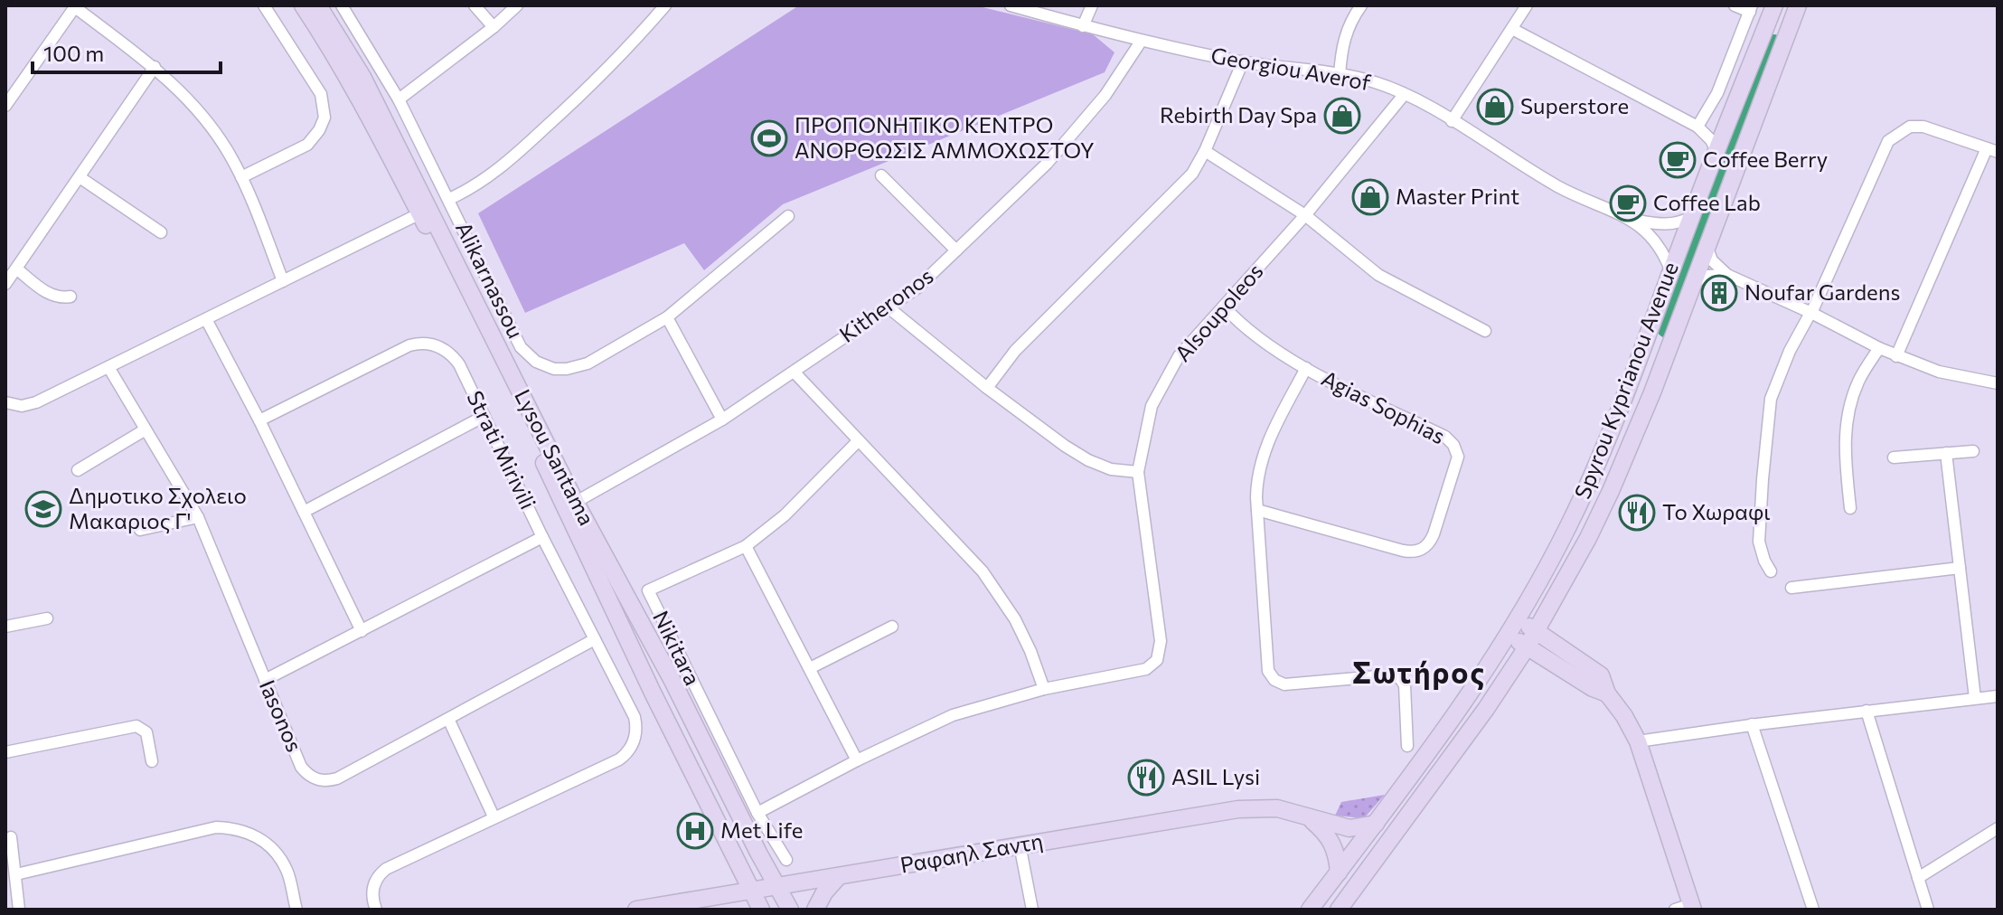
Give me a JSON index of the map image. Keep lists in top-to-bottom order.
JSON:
{
  "streets": {
    "main road": ["Spyrou Kyprianou Avenue", "Lysou Santama", "Ραφαηλ Σαντη"],
    "street": [
      "Georgiou Averof",
      "Alikarnassou",
      "Kitheronos",
      "Alsoupoleos",
      "Agias Sophias",
      "Strati Mirivili",
      "Nikitara",
      "Iasonos"
    ]
  },
  "crossings": [
    ["Georgiou Averof", "Kitheronos"],
    ["Georgiou Averof", "Alsoupoleos"],
    ["Georgiou Averof", "Spyrou Kyprianou Avenue"],
    ["Kitheronos", "Lysou Santama"],
    ["Alsoupoleos", "Agias Sophias"],
    ["Spyrou Kyprianou Avenue", "Ραφαηλ Σαντη"],
    ["Strati Mirivili", "Iasonos"],
    ["Lysou Santama", "Ραφαηλ Σαντη"]
  ],
  "districts": ["Σωτήρος"],
  "places": {
    "shop": ["Superstore", "Rebirth Day Spa", "Master Print"],
    "sports": ["ΠΡΟΠΟΝΗΤΙΚΟ ΚΕΝΤΡΟ ΑΝΟΡΘΩΣΙΣ ΑΜΜΟΧΩΣΤΟΥ"],
    "cafe": ["Coffee Berry", "Coffee Lab"],
    "building": ["Noufar Gardens"],
    "school or university": ["Δημοτικο Σχολειο Μακαριος Γ'"],
    "restaurant": ["Το Χωραφι", "ASIL Lysi"],
    "hospital": ["Met Life"]
  },
  "scale_bar": "100 m"
}
